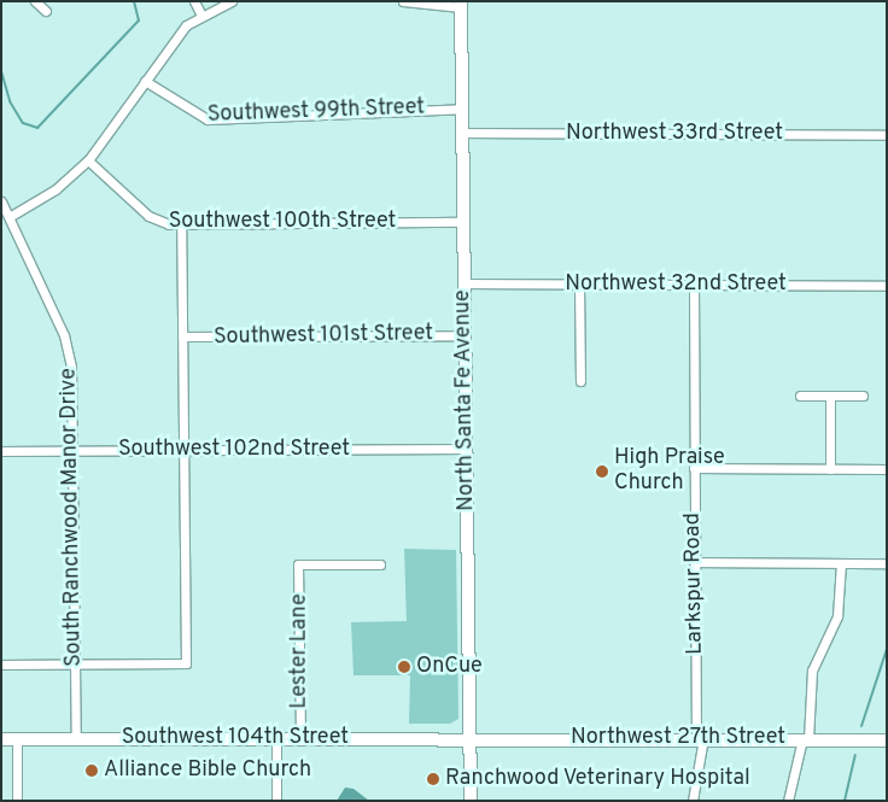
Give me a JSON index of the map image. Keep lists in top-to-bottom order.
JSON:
{
  "streets": {
    "main road": ["North Santa Fe Avenue", "Southwest 104th Street", "Northwest 27th Street"],
    "street": [
      "Southwest 99th Street",
      "Northwest 33rd Street",
      "Southwest 100th Street",
      "Northwest 32nd Street",
      "Southwest 101st Street",
      "Southwest 102nd Street",
      "South Ranchwood Manor Drive",
      "Larkspur Road",
      "Lester Lane"
    ]
  },
  "crossings": [
    ["Southwest 99th Street", "North Santa Fe Avenue"],
    ["Northwest 33rd Street", "North Santa Fe Avenue"],
    ["Southwest 100th Street", "North Santa Fe Avenue"],
    ["Northwest 32nd Street", "North Santa Fe Avenue"],
    ["Northwest 32nd Street", "Larkspur Road"],
    ["Southwest 101st Street", "North Santa Fe Avenue"],
    ["North Santa Fe Avenue", "Southwest 102nd Street"],
    ["North Santa Fe Avenue", "Southwest 104th Street"],
    ["North Santa Fe Avenue", "Northwest 27th Street"],
    ["Southwest 102nd Street", "South Ranchwood Manor Drive"],
    ["South Ranchwood Manor Drive", "Southwest 104th Street"],
    ["Larkspur Road", "Northwest 27th Street"],
    ["Lester Lane", "Southwest 104th Street"],
    ["Southwest 104th Street", "Northwest 27th Street"]
  ],
  "places": [
    "High Praise Church",
    "OnCue",
    "Alliance Bible Church",
    "Ranchwood Veterinary Hospital"
  ]
}
